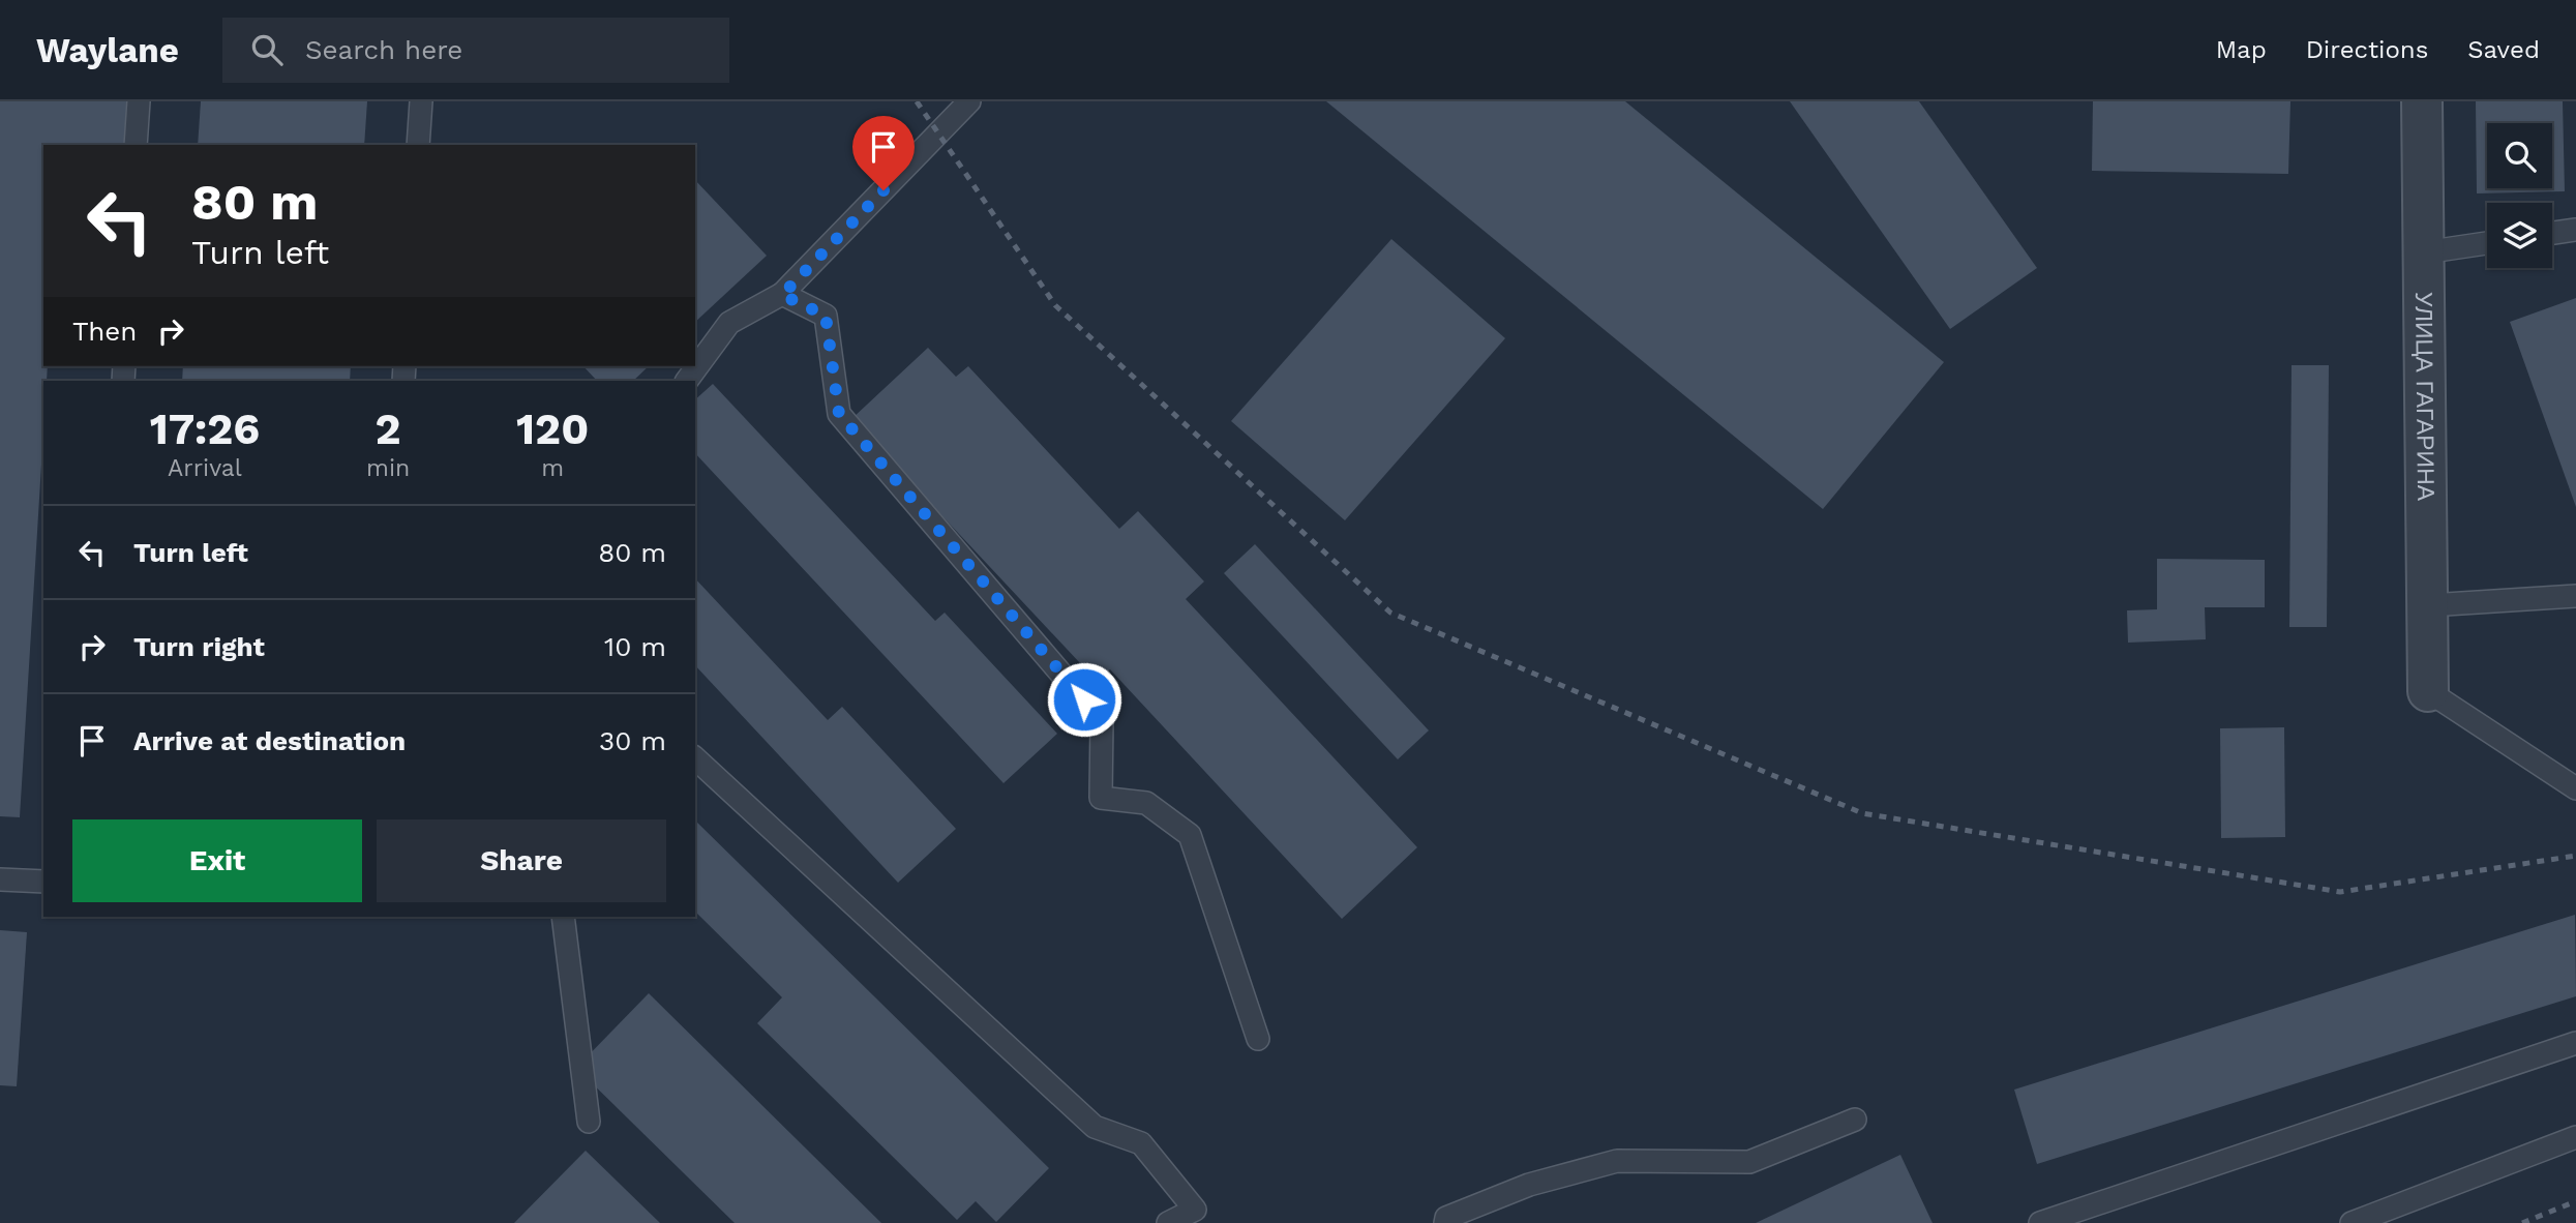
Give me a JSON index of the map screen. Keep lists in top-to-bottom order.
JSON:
{
  "streets": {
    "street": ["УЛИЦА ГАГАРИНА"]
  },
  "page": {
    "header": "Waylane",
    "search": "Search here",
    "nav": ["Map", "Directions", "Saved"],
    "turn": ["80 m", "Turn left"],
    "then": "Then",
    "eta": [
      "17:26",
      "Arrival",
      "2",
      "min",
      "120",
      "m"
    ],
    "list": [
      {
        "name": "Turn left",
        "value": "80 m"
      },
      {
        "name": "Turn right",
        "value": "10 m"
      },
      {
        "name": "Arrive at destination",
        "value": "30 m"
      }
    ],
    "buttons": ["Exit", "Share"]
  }
}
